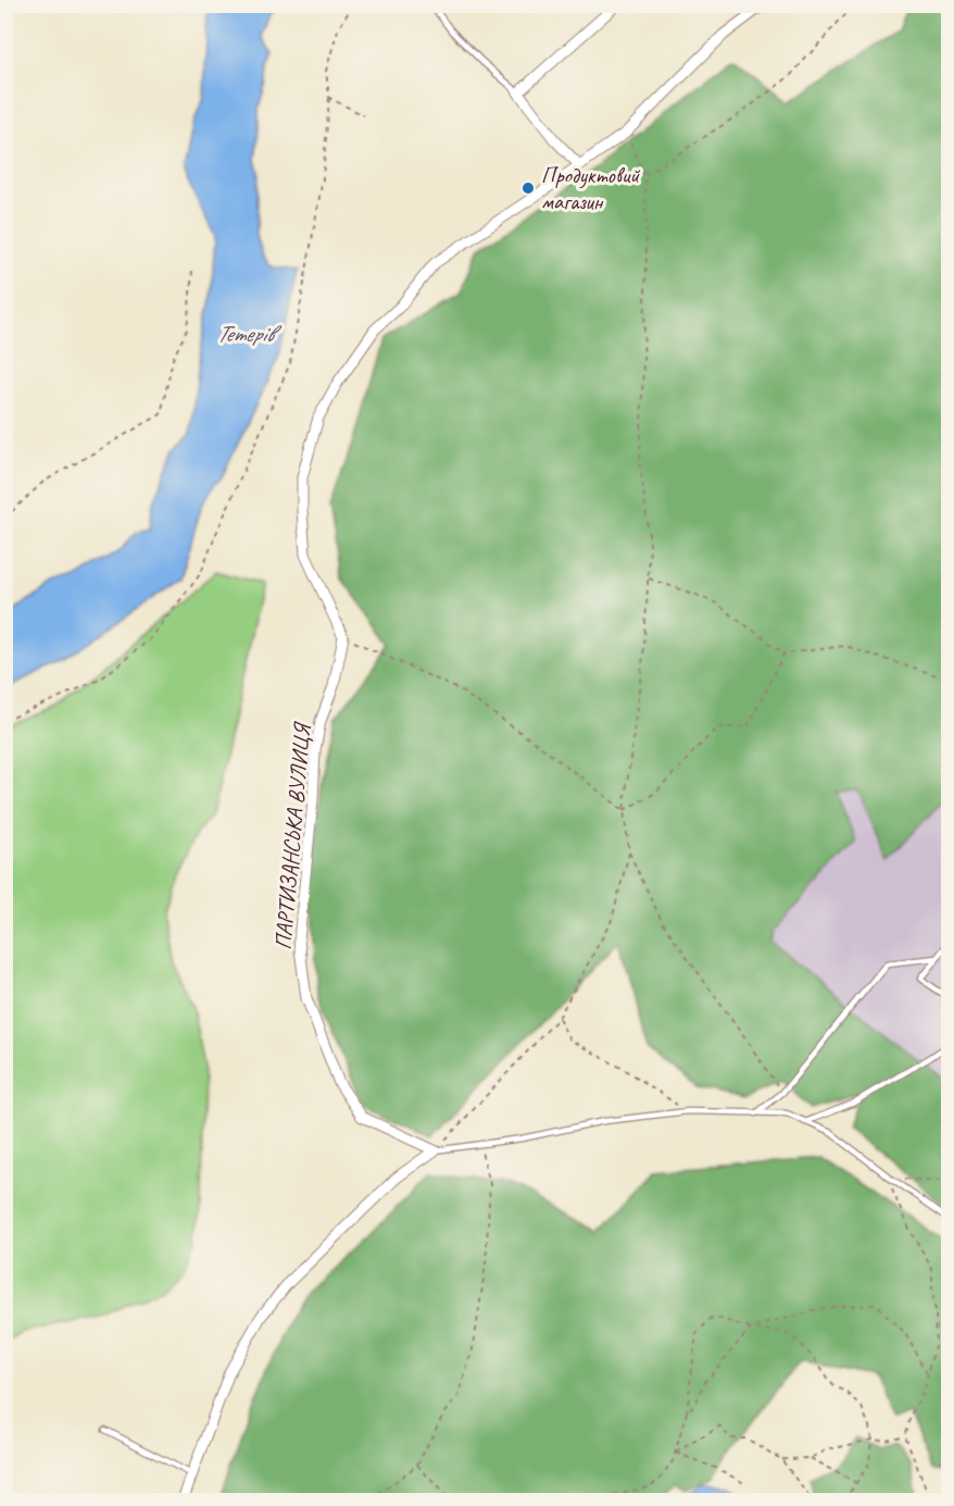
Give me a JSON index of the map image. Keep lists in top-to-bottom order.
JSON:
{
  "streets": {
    "street": ["ПАРТИЗАНСЬКА ВУЛИЦЯ"]
  },
  "water": ["Тетерів"],
  "places": ["Продуктовий магазин"]
}
